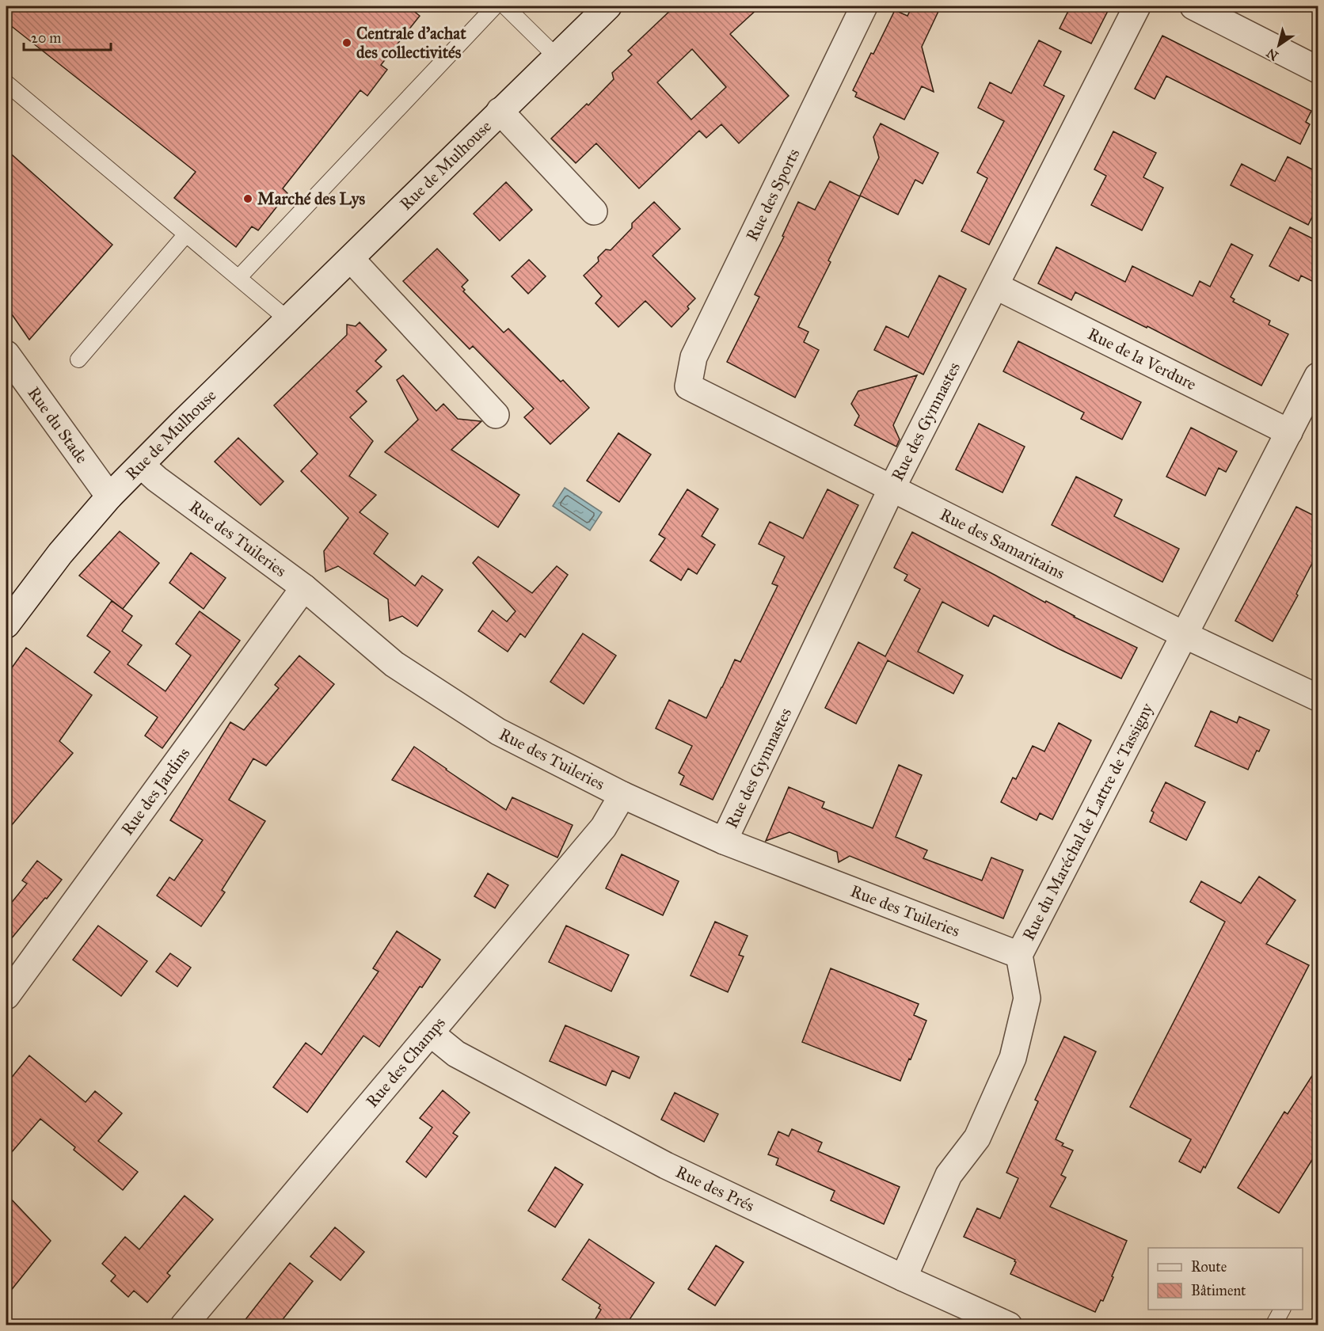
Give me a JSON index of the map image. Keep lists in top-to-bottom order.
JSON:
{
  "streets": {
    "street": [
      "Rue de Mulhouse",
      "Rue des Sports",
      "Rue de la Verdure",
      "Rue des Gymnastes",
      "Rue du Stade",
      "Rue des Tuileries",
      "Rue des Samaritains",
      "Rue des Jardins",
      "Rue du Maréchal de Lattre de Tassigny",
      "Rue des Champs",
      "Rue des Prés"
    ]
  },
  "crossings": [
    ["Rue de Mulhouse", "Rue du Stade"],
    ["Rue de Mulhouse", "Rue des Tuileries"],
    ["Rue des Sports", "Rue des Samaritains"],
    ["Rue de la Verdure", "Rue des Gymnastes"],
    ["Rue de la Verdure", "Rue du Maréchal de Lattre de Tassigny"],
    ["Rue des Gymnastes", "Rue des Tuileries"],
    ["Rue des Gymnastes", "Rue des Samaritains"],
    ["Rue des Tuileries", "Rue des Jardins"],
    ["Rue des Tuileries", "Rue du Maréchal de Lattre de Tassigny"],
    ["Rue des Tuileries", "Rue des Champs"],
    ["Rue des Samaritains", "Rue du Maréchal de Lattre de Tassigny"],
    ["Rue du Maréchal de Lattre de Tassigny", "Rue des Prés"],
    ["Rue des Champs", "Rue des Prés"]
  ],
  "places": ["Centrale d'achat des collectivités", "Marché des Lys"],
  "legend": ["Route", "Bâtiment"],
  "scale_bar": "20 m",
  "north": "bottom left"
}
